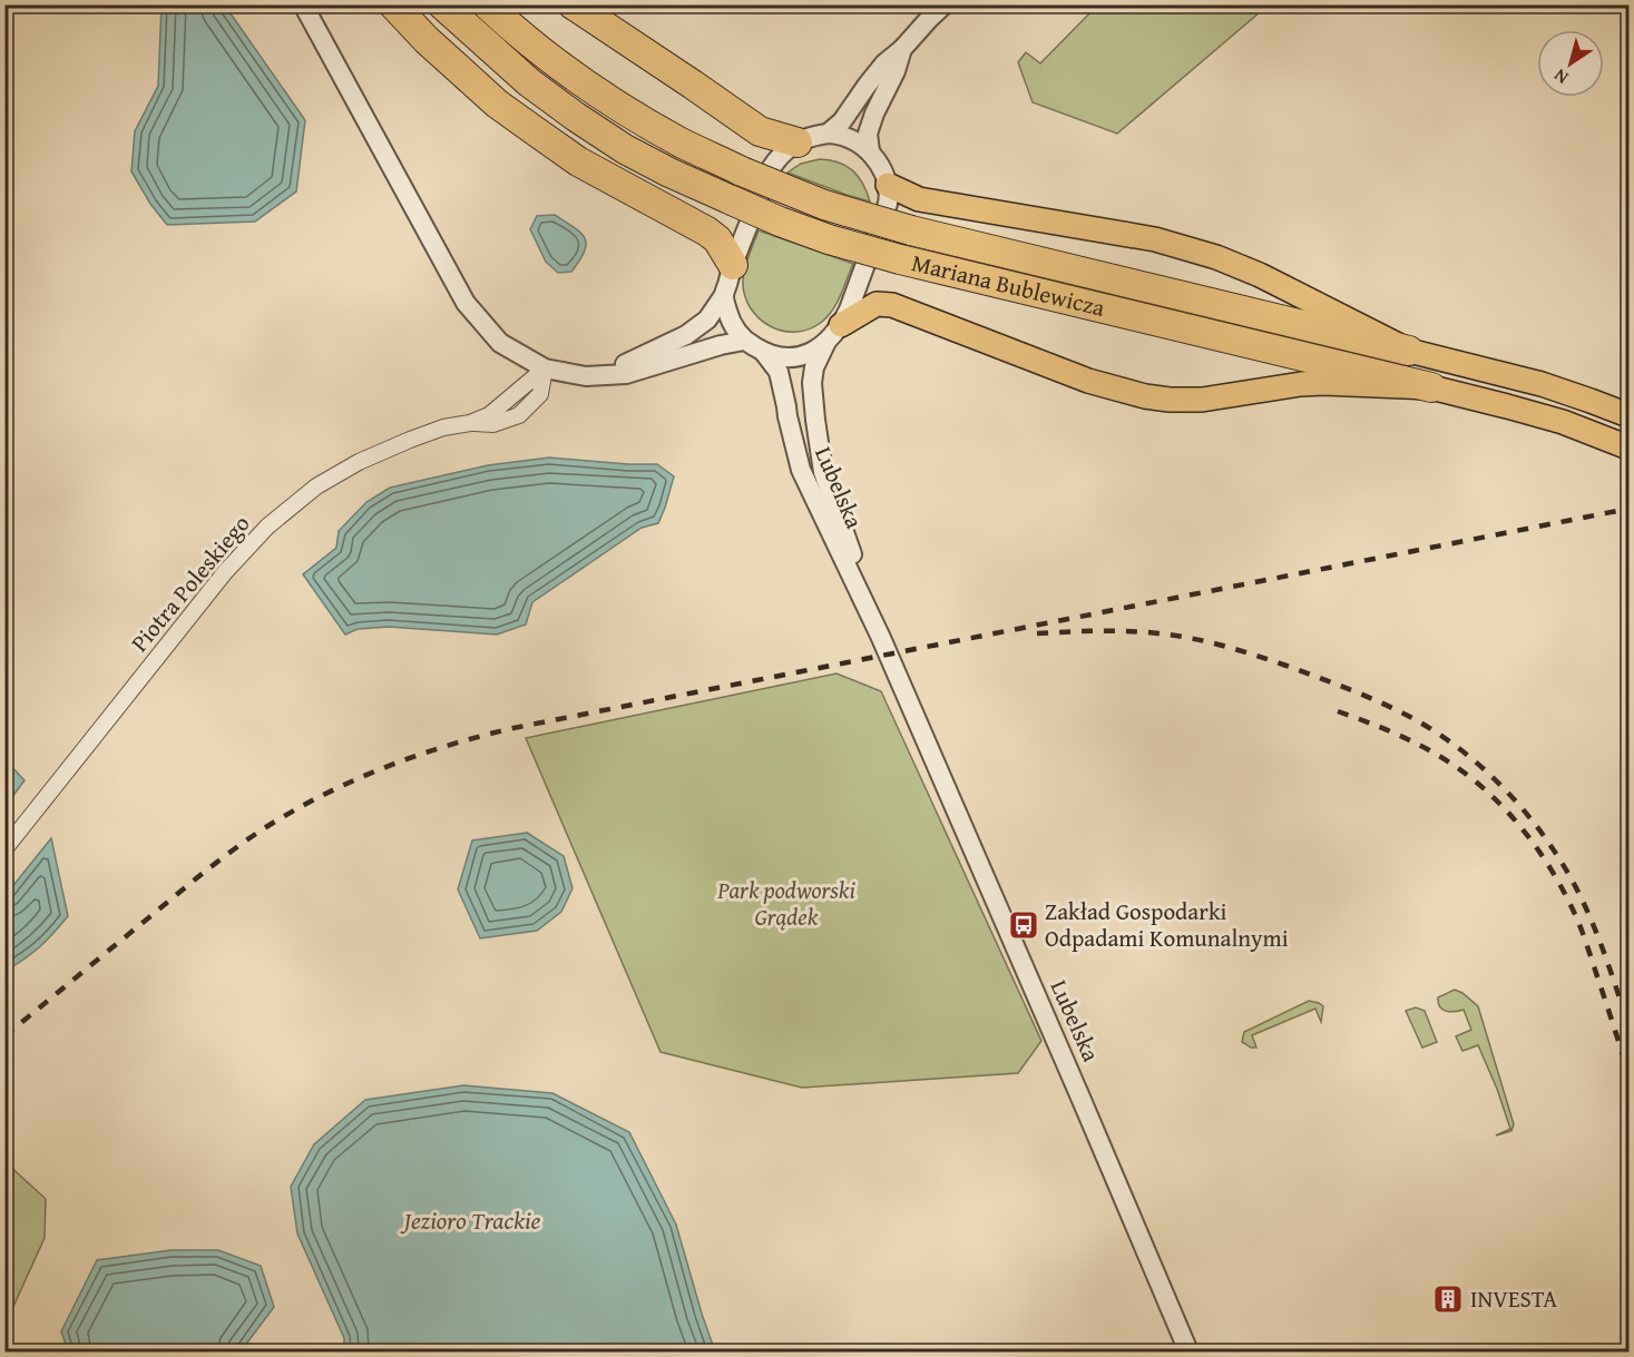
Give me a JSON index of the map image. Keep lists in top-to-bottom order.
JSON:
{
  "streets": {
    "highway": ["Mariana Bublewicza"],
    "street": ["Lubelska", "Piotra Poleskiego"]
  },
  "water": ["Jezioro Trackie"],
  "parks": ["Park podworski Grądek"],
  "places": {
    "bus stop": ["Zakład Gospodarki Odpadami Komunalnymi"],
    "building": ["INVESTA"]
  },
  "north": "bottom left"
}
